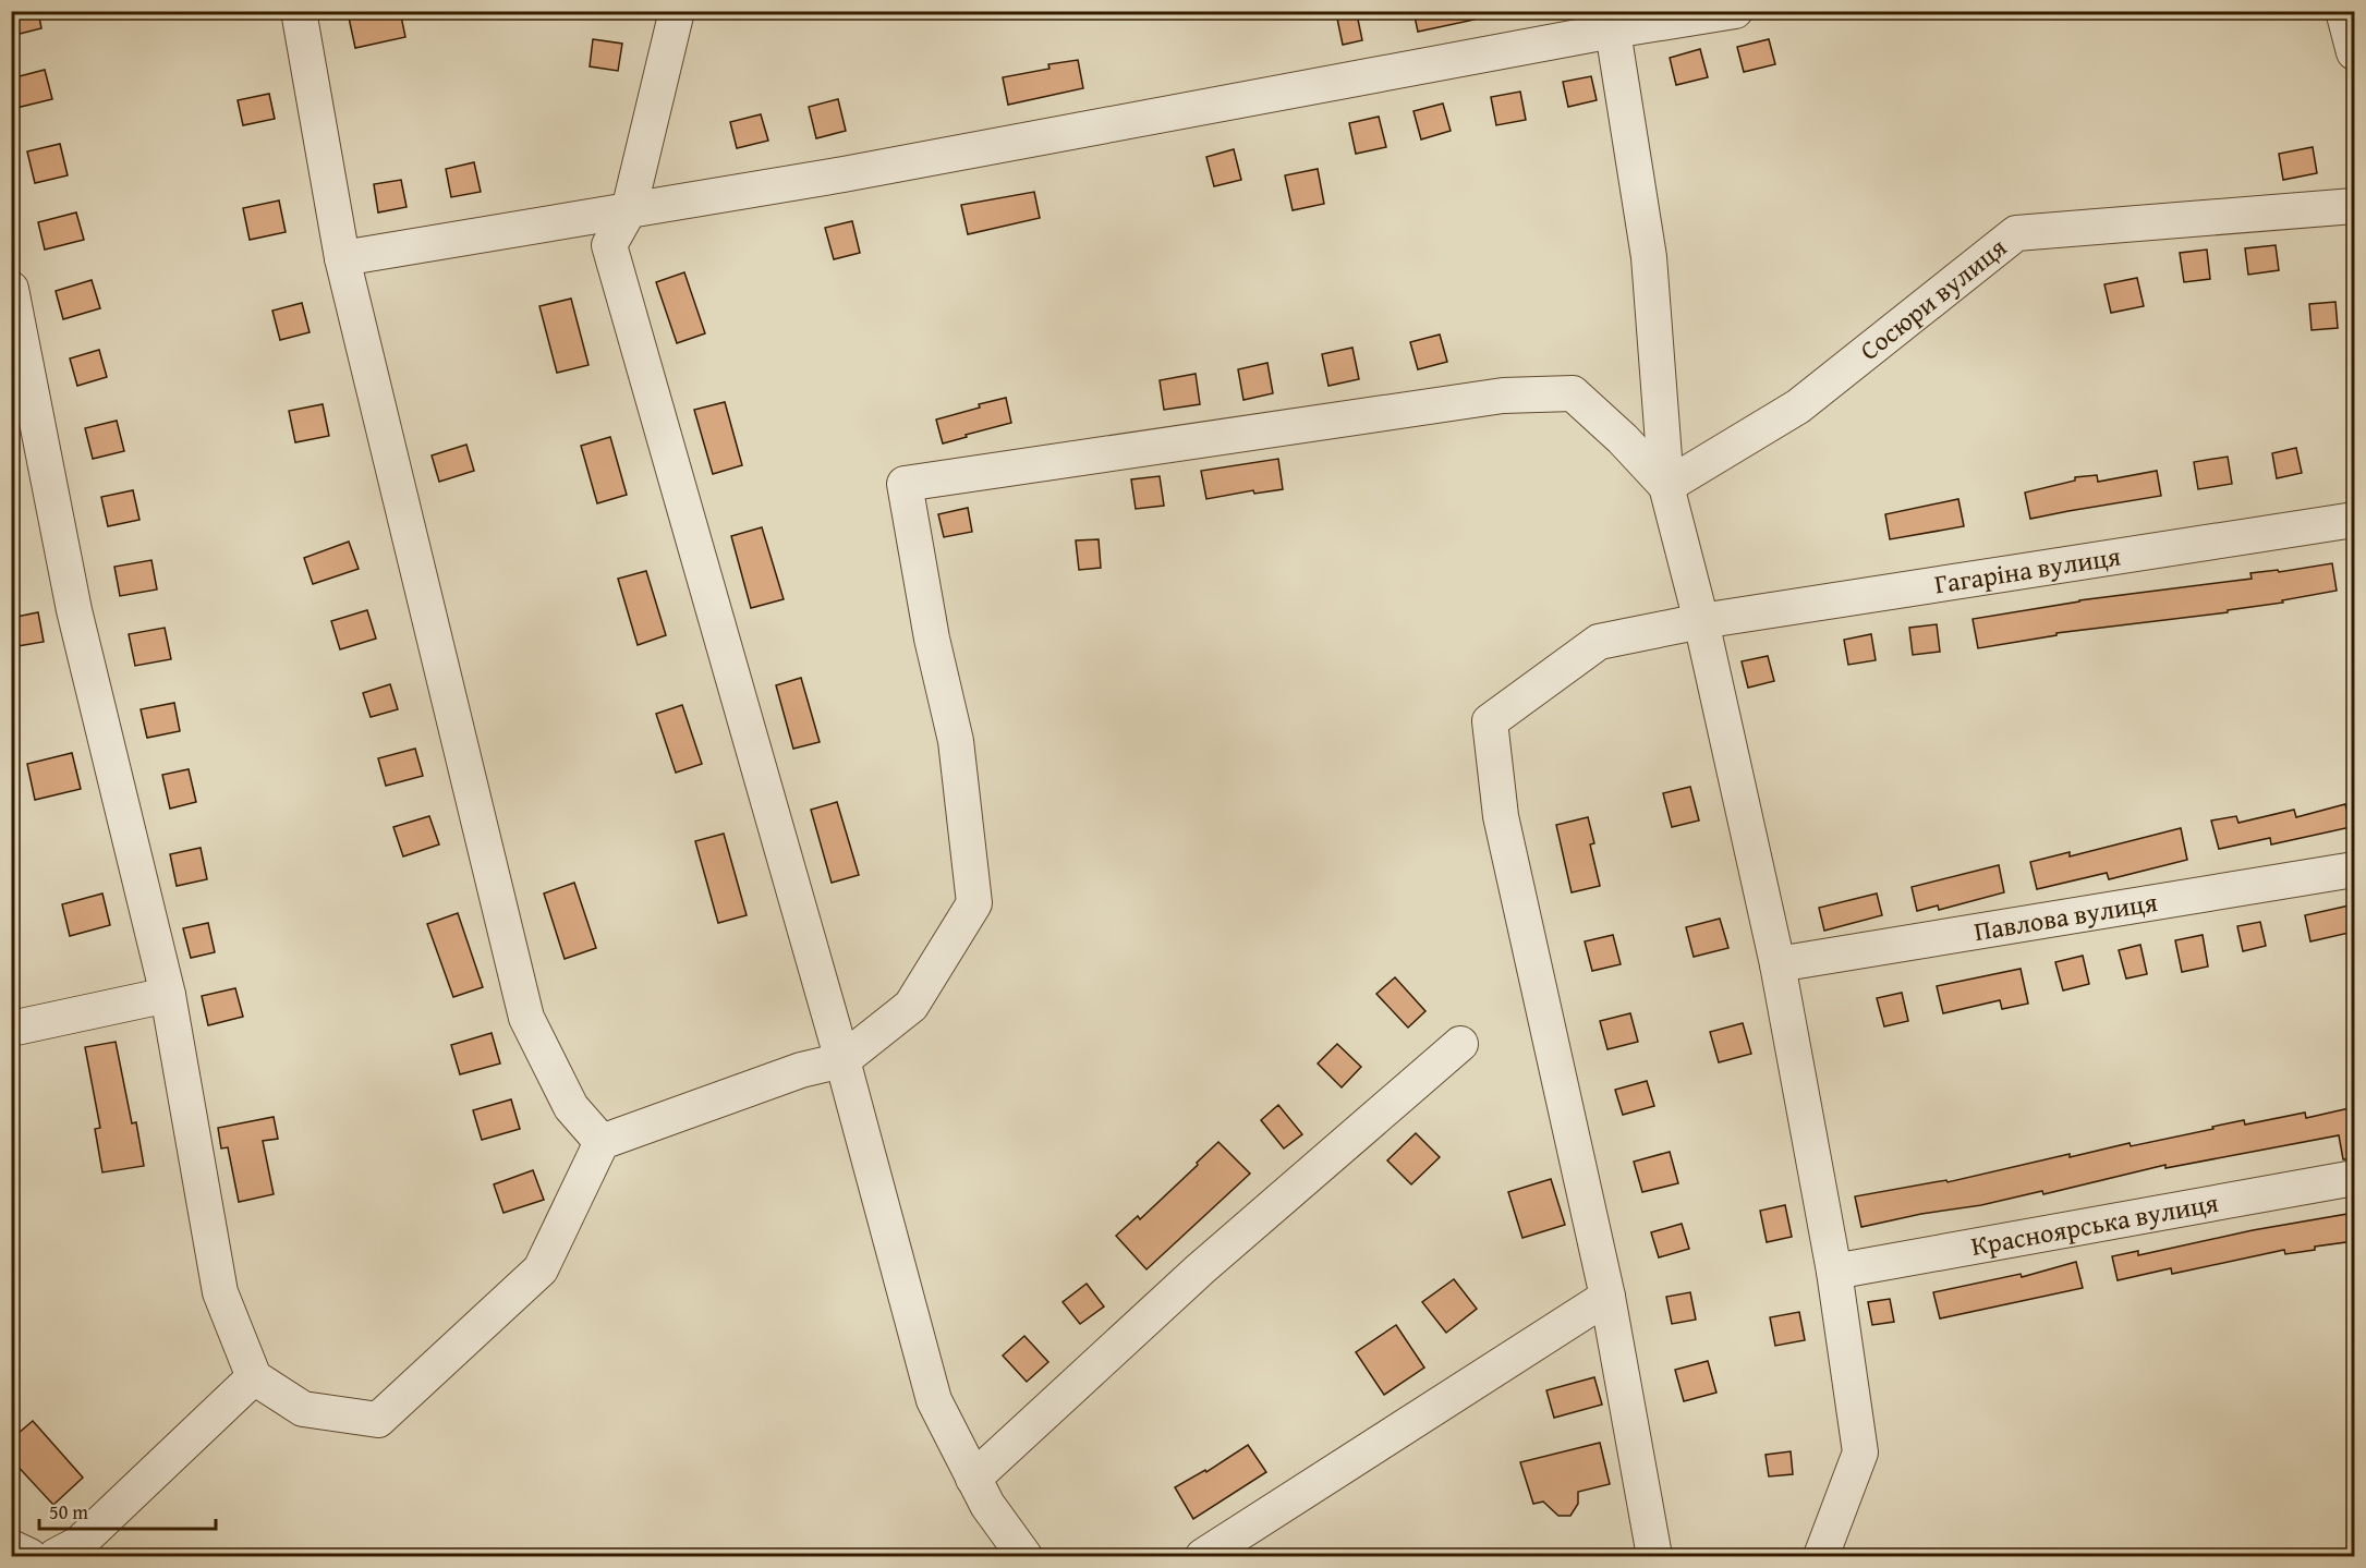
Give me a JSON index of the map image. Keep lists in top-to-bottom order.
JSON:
{
  "streets": {
    "street": [
      "Сосюри вулиця",
      "Гагаріна вулиця",
      "Павлова вулиця",
      "Красноярська вулиця"
    ]
  },
  "scale_bar": "50 m"
}
